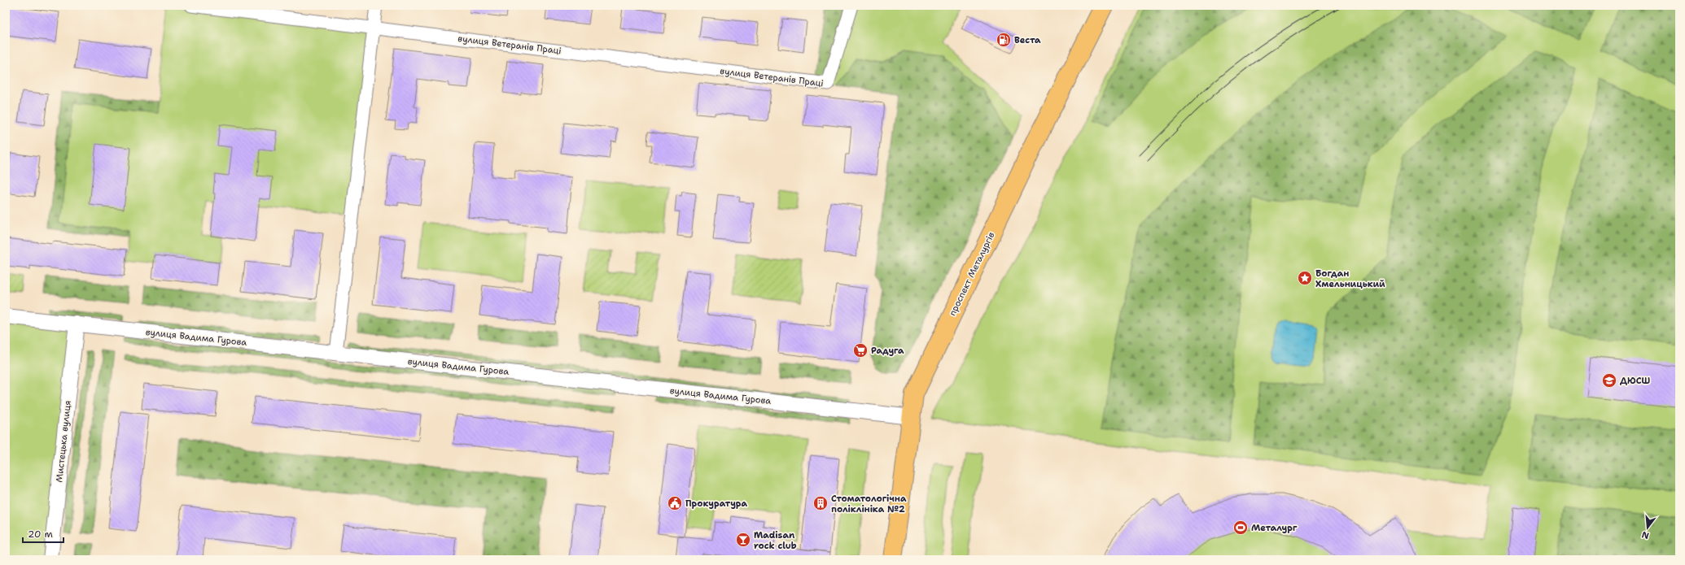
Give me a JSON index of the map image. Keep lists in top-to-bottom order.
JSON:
{
  "streets": {
    "main road": ["проспект Металургів"],
    "street": ["вулиця Ветеранів Праці", "вулиця Вадима Гурова", "Мистецька вулиця"]
  },
  "crossings": [
    ["проспект Металургів", "вулиця Вадима Гурова"],
    ["вулиця Вадима Гурова", "Мистецька вулиця"]
  ],
  "places": {
    "fuel station": ["Веста"],
    "place": ["Богдан Хмельницький"],
    "supermarket": ["Радуга"],
    "school or university": ["ДЮСШ"],
    "public building": ["Прокуратура"],
    "building": ["Стоматологічна поліклініка №2"],
    "sports": ["Металург"],
    "bar": ["Madisan rock club"]
  },
  "scale_bar": "20 m",
  "north": "bottom"
}
